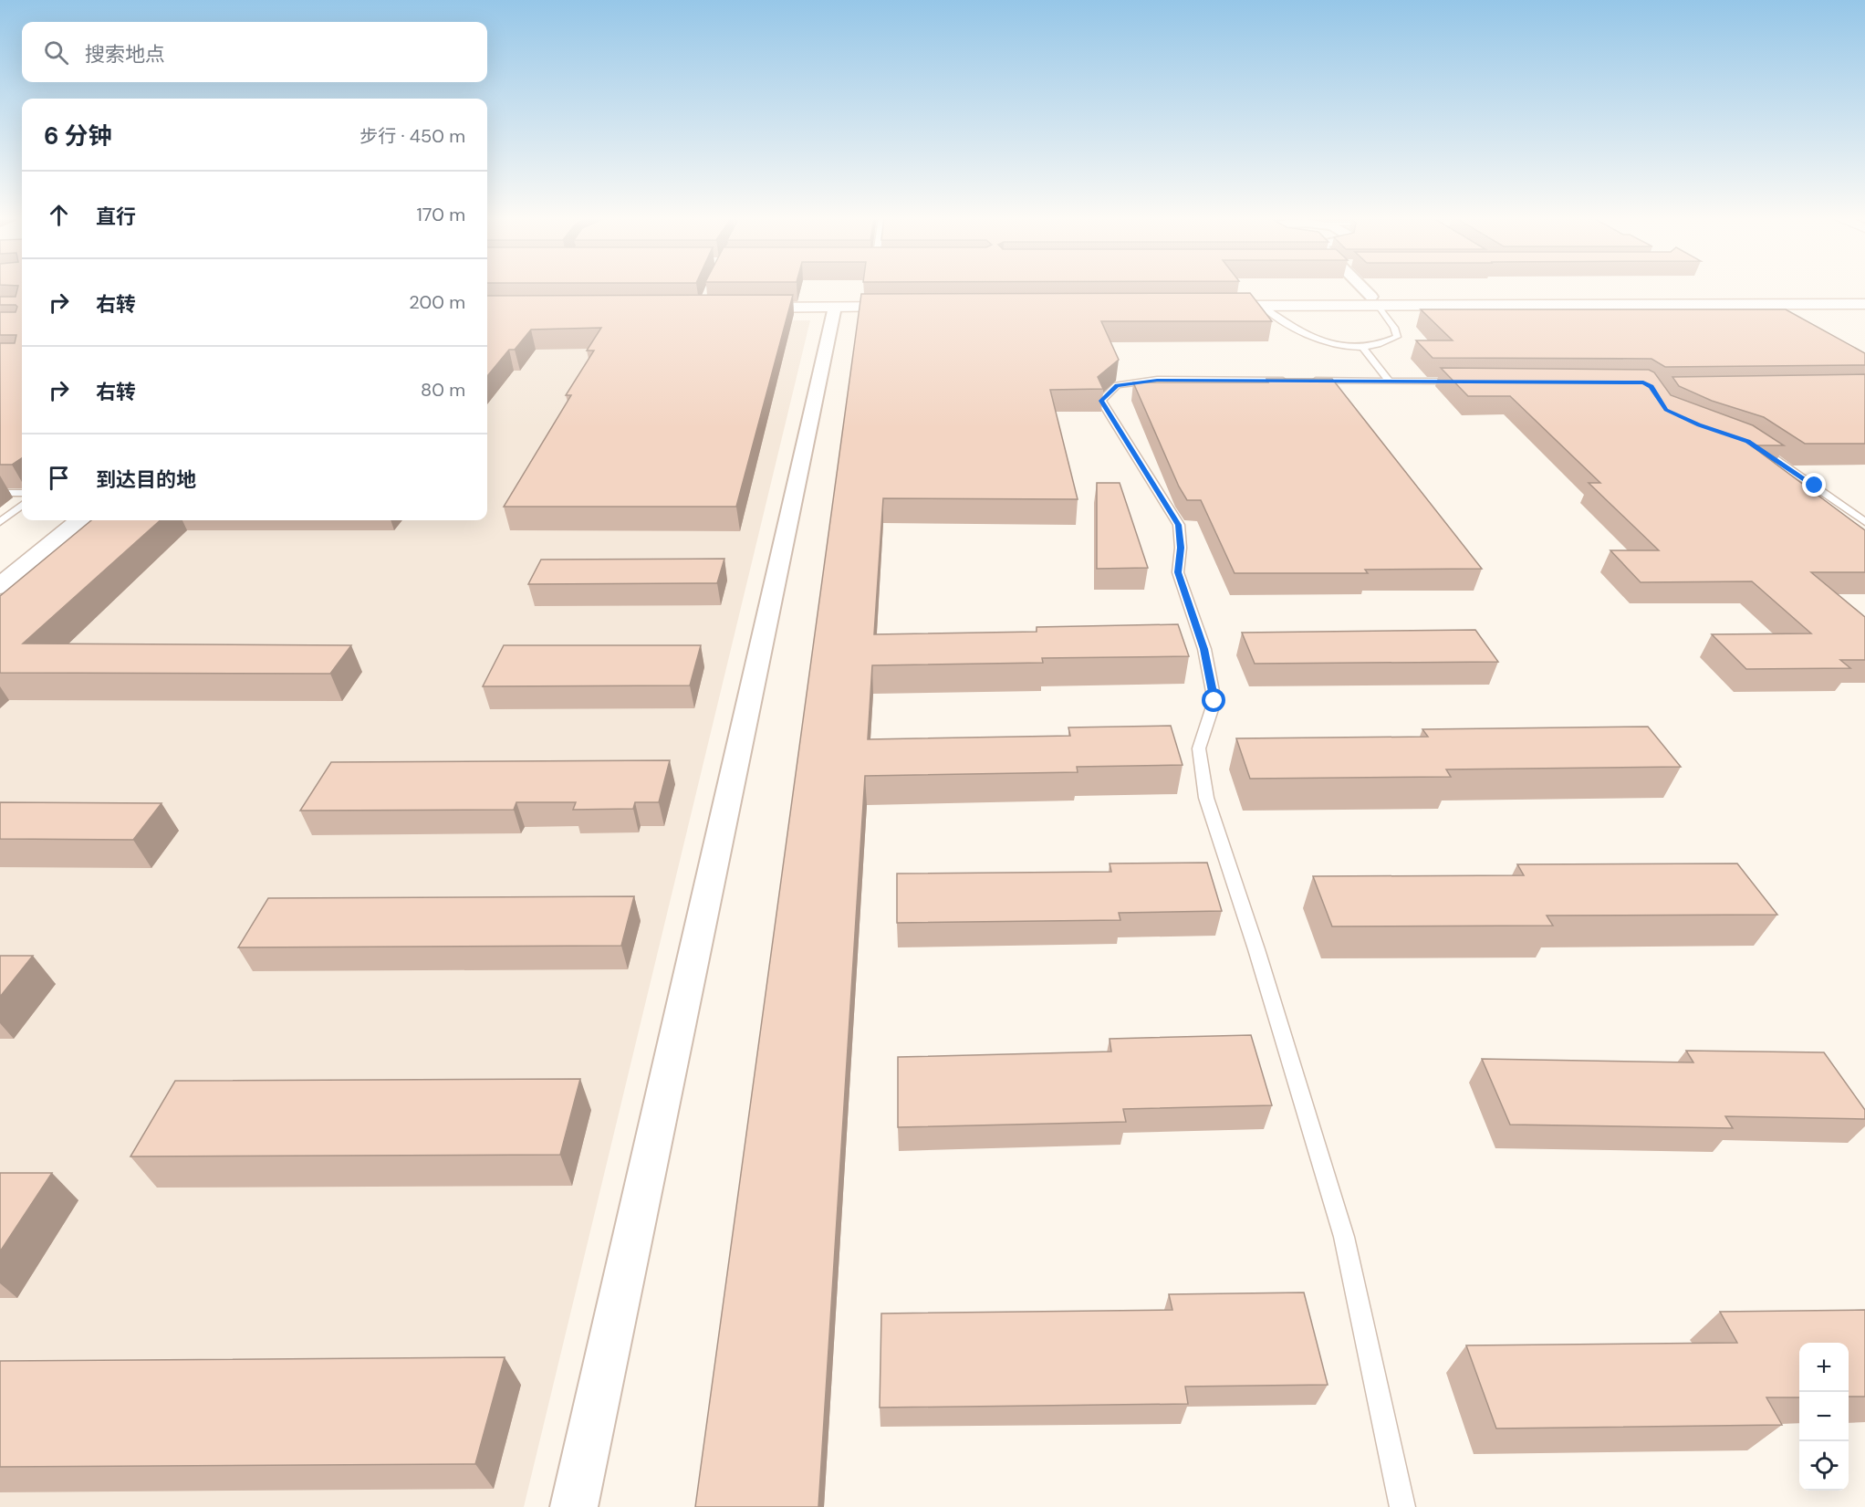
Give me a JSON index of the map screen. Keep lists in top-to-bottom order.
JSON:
{
  "page": {
    "search": "搜索地点",
    "heading": ["6 分钟", "步行 · 450 m"],
    "list": [
      ["直行", "170 m"],
      ["右转", "200 m"],
      ["右转", "80 m"],
      "到达目的地"
    ],
    "map_buttons": ["+", "−"]
  }
}
